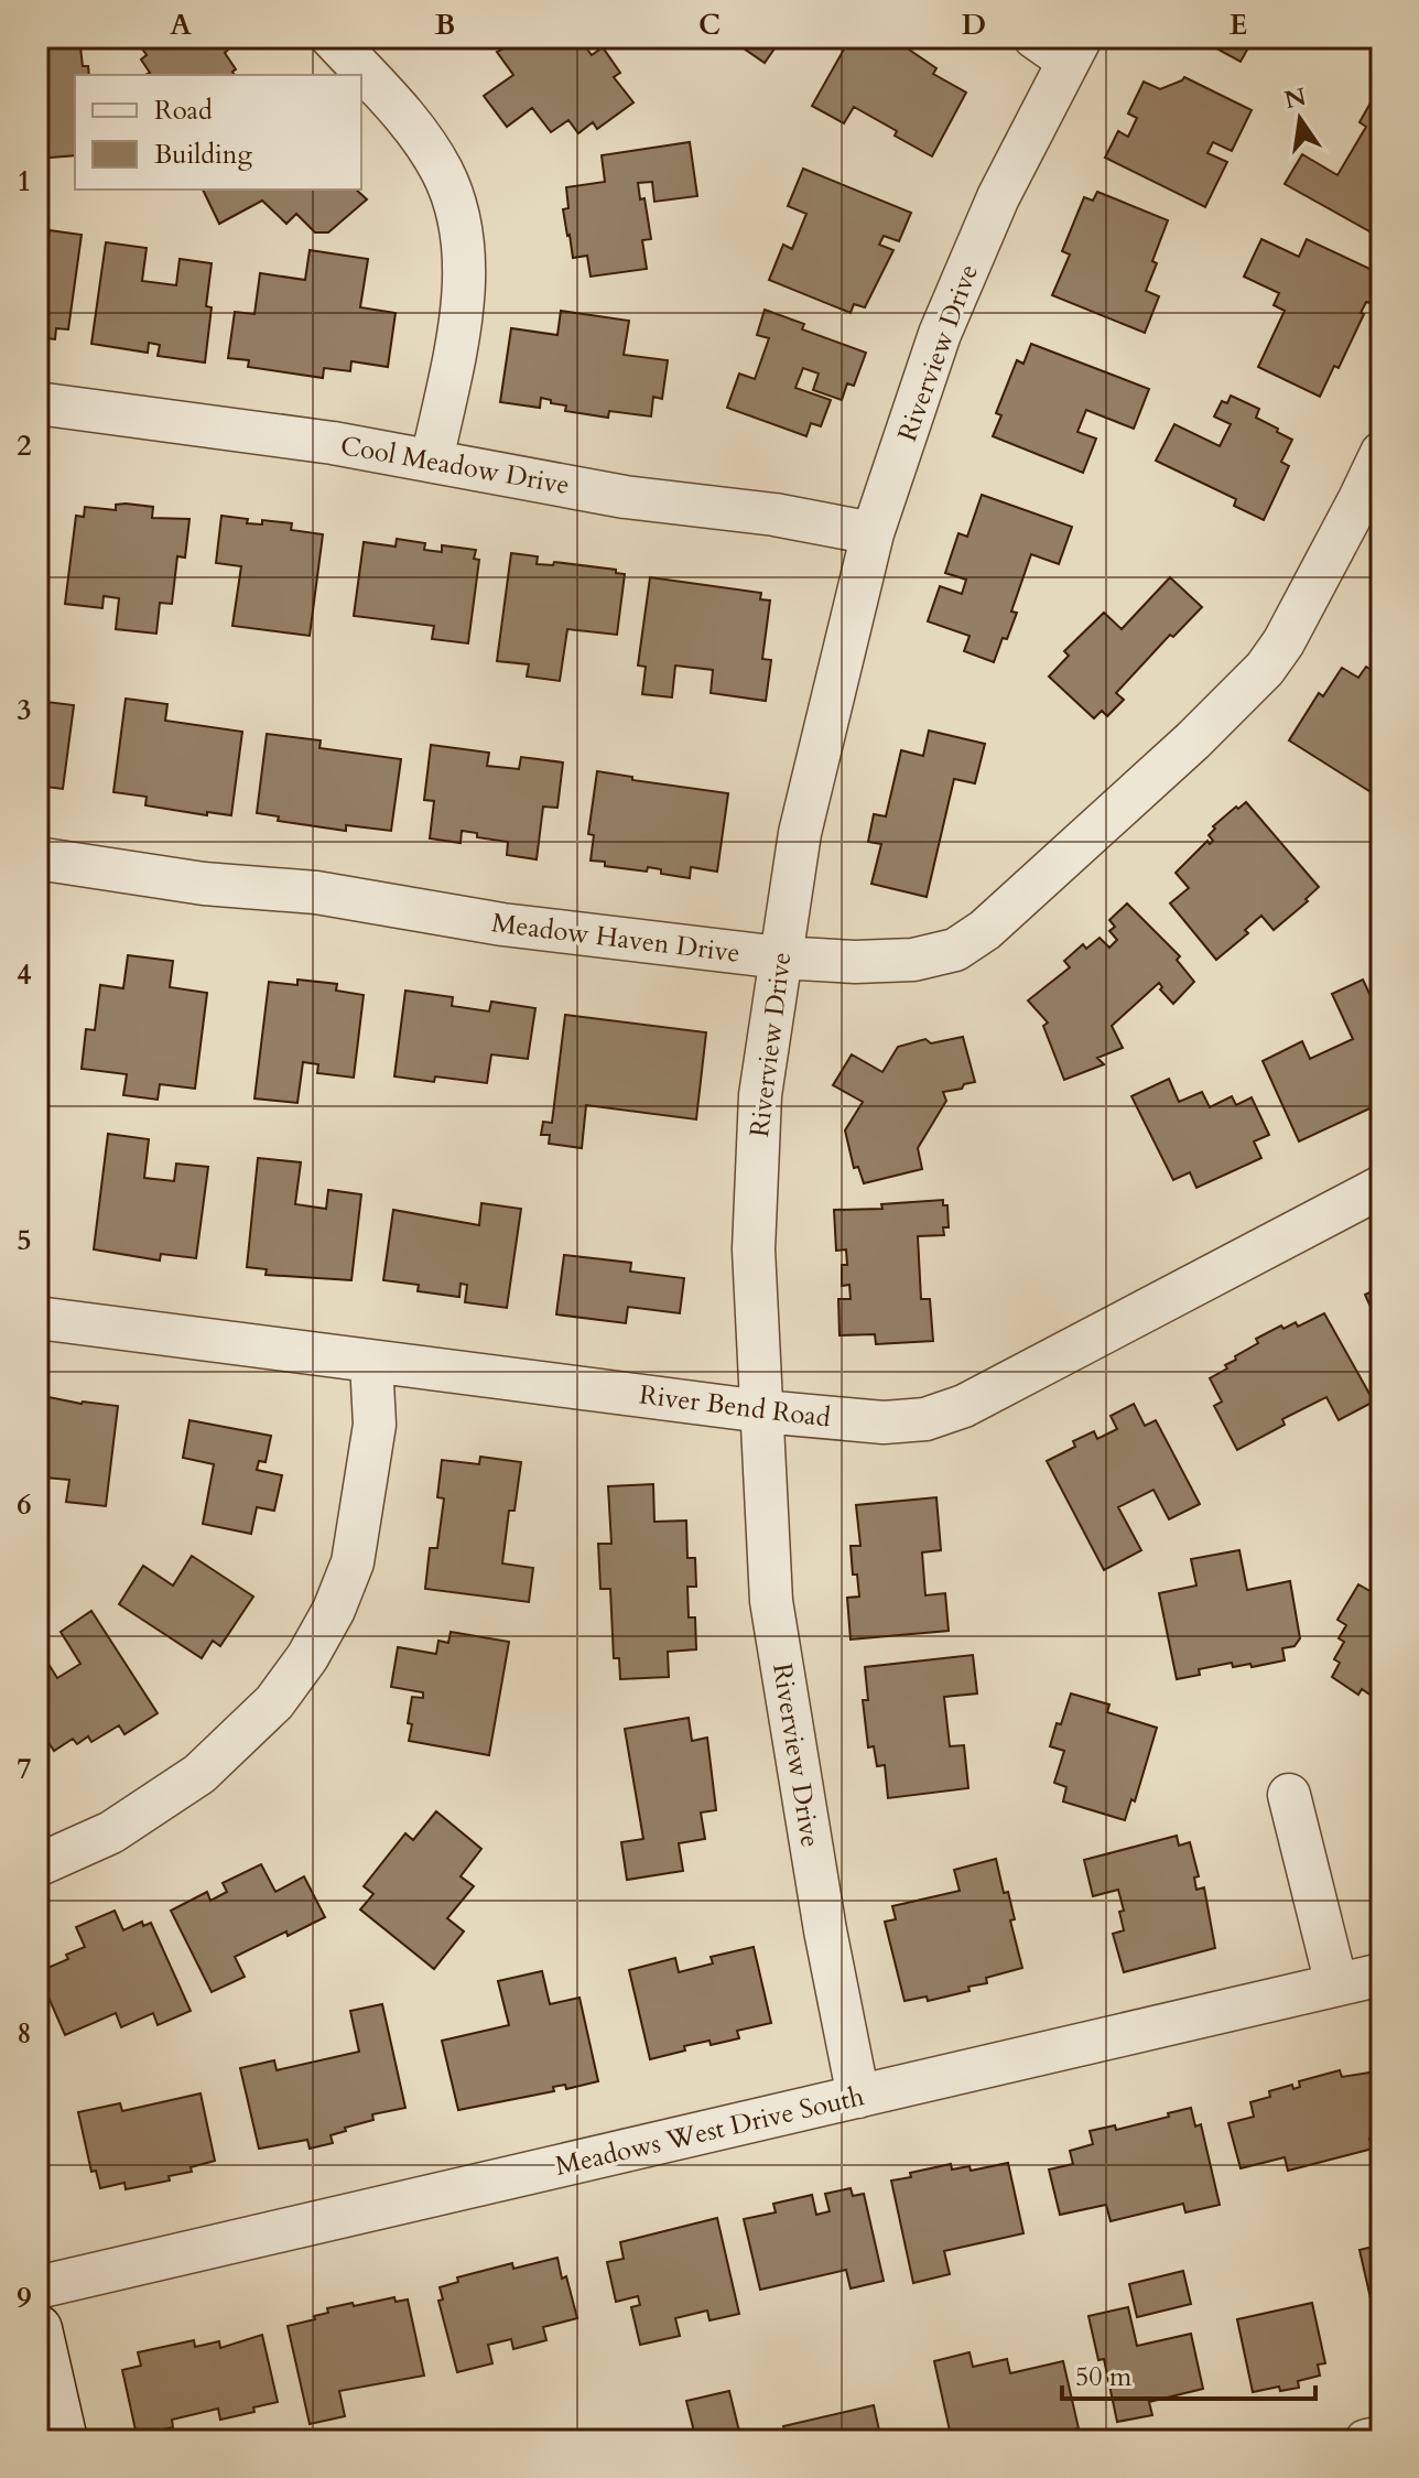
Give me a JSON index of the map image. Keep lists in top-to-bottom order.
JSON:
{
  "streets": {
    "street": [
      "Riverview Drive",
      "Cool Meadow Drive",
      "Meadow Haven Drive",
      "River Bend Road",
      "Meadows West Drive South"
    ]
  },
  "crossings": [
    ["Riverview Drive", "Cool Meadow Drive"],
    ["Riverview Drive", "Meadow Haven Drive"],
    ["Riverview Drive", "River Bend Road"],
    ["Riverview Drive", "Meadows West Drive South"]
  ],
  "legend": ["Road", "Building"],
  "scale_bar": "50 m",
  "north": "top",
  "grid": {
    "columns": [
      "A",
      "B",
      "C",
      "D",
      "E"
    ],
    "rows": [
      "1",
      "2",
      "3",
      "4",
      "5",
      "6",
      "7",
      "8",
      "9"
    ]
  }
}
